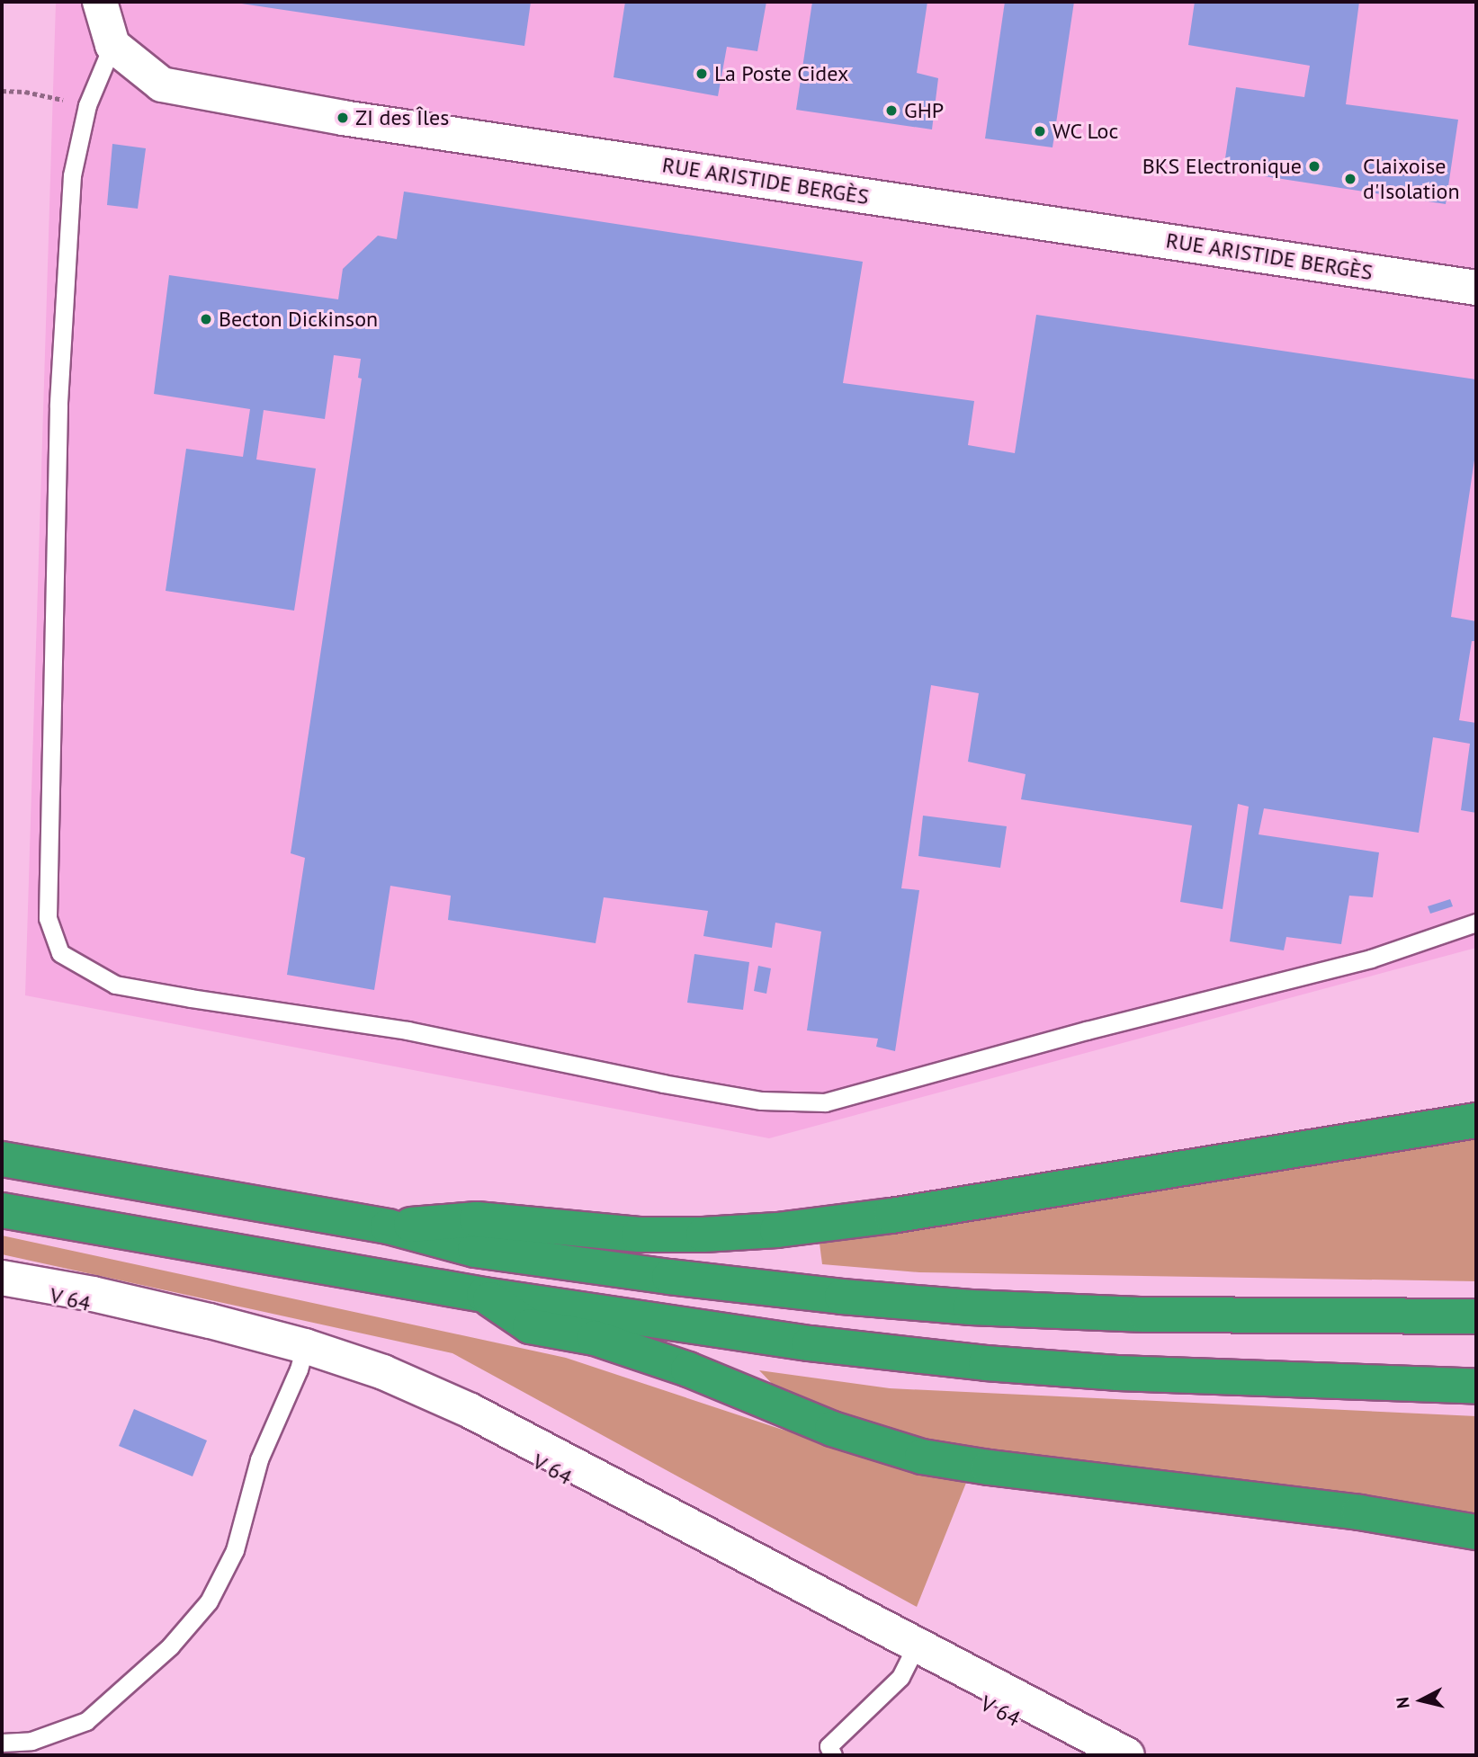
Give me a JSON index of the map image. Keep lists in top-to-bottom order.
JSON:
{
  "streets": {
    "street": ["RUE ARISTIDE BERGÈS"]
  },
  "places": [
    "La Poste Cidex",
    "GHP",
    "ZI des Îles",
    "WC Loc",
    "BKS Electronique",
    "Claixoise d'Isolation",
    "Becton Dickinson"
  ],
  "north": "left"
}
